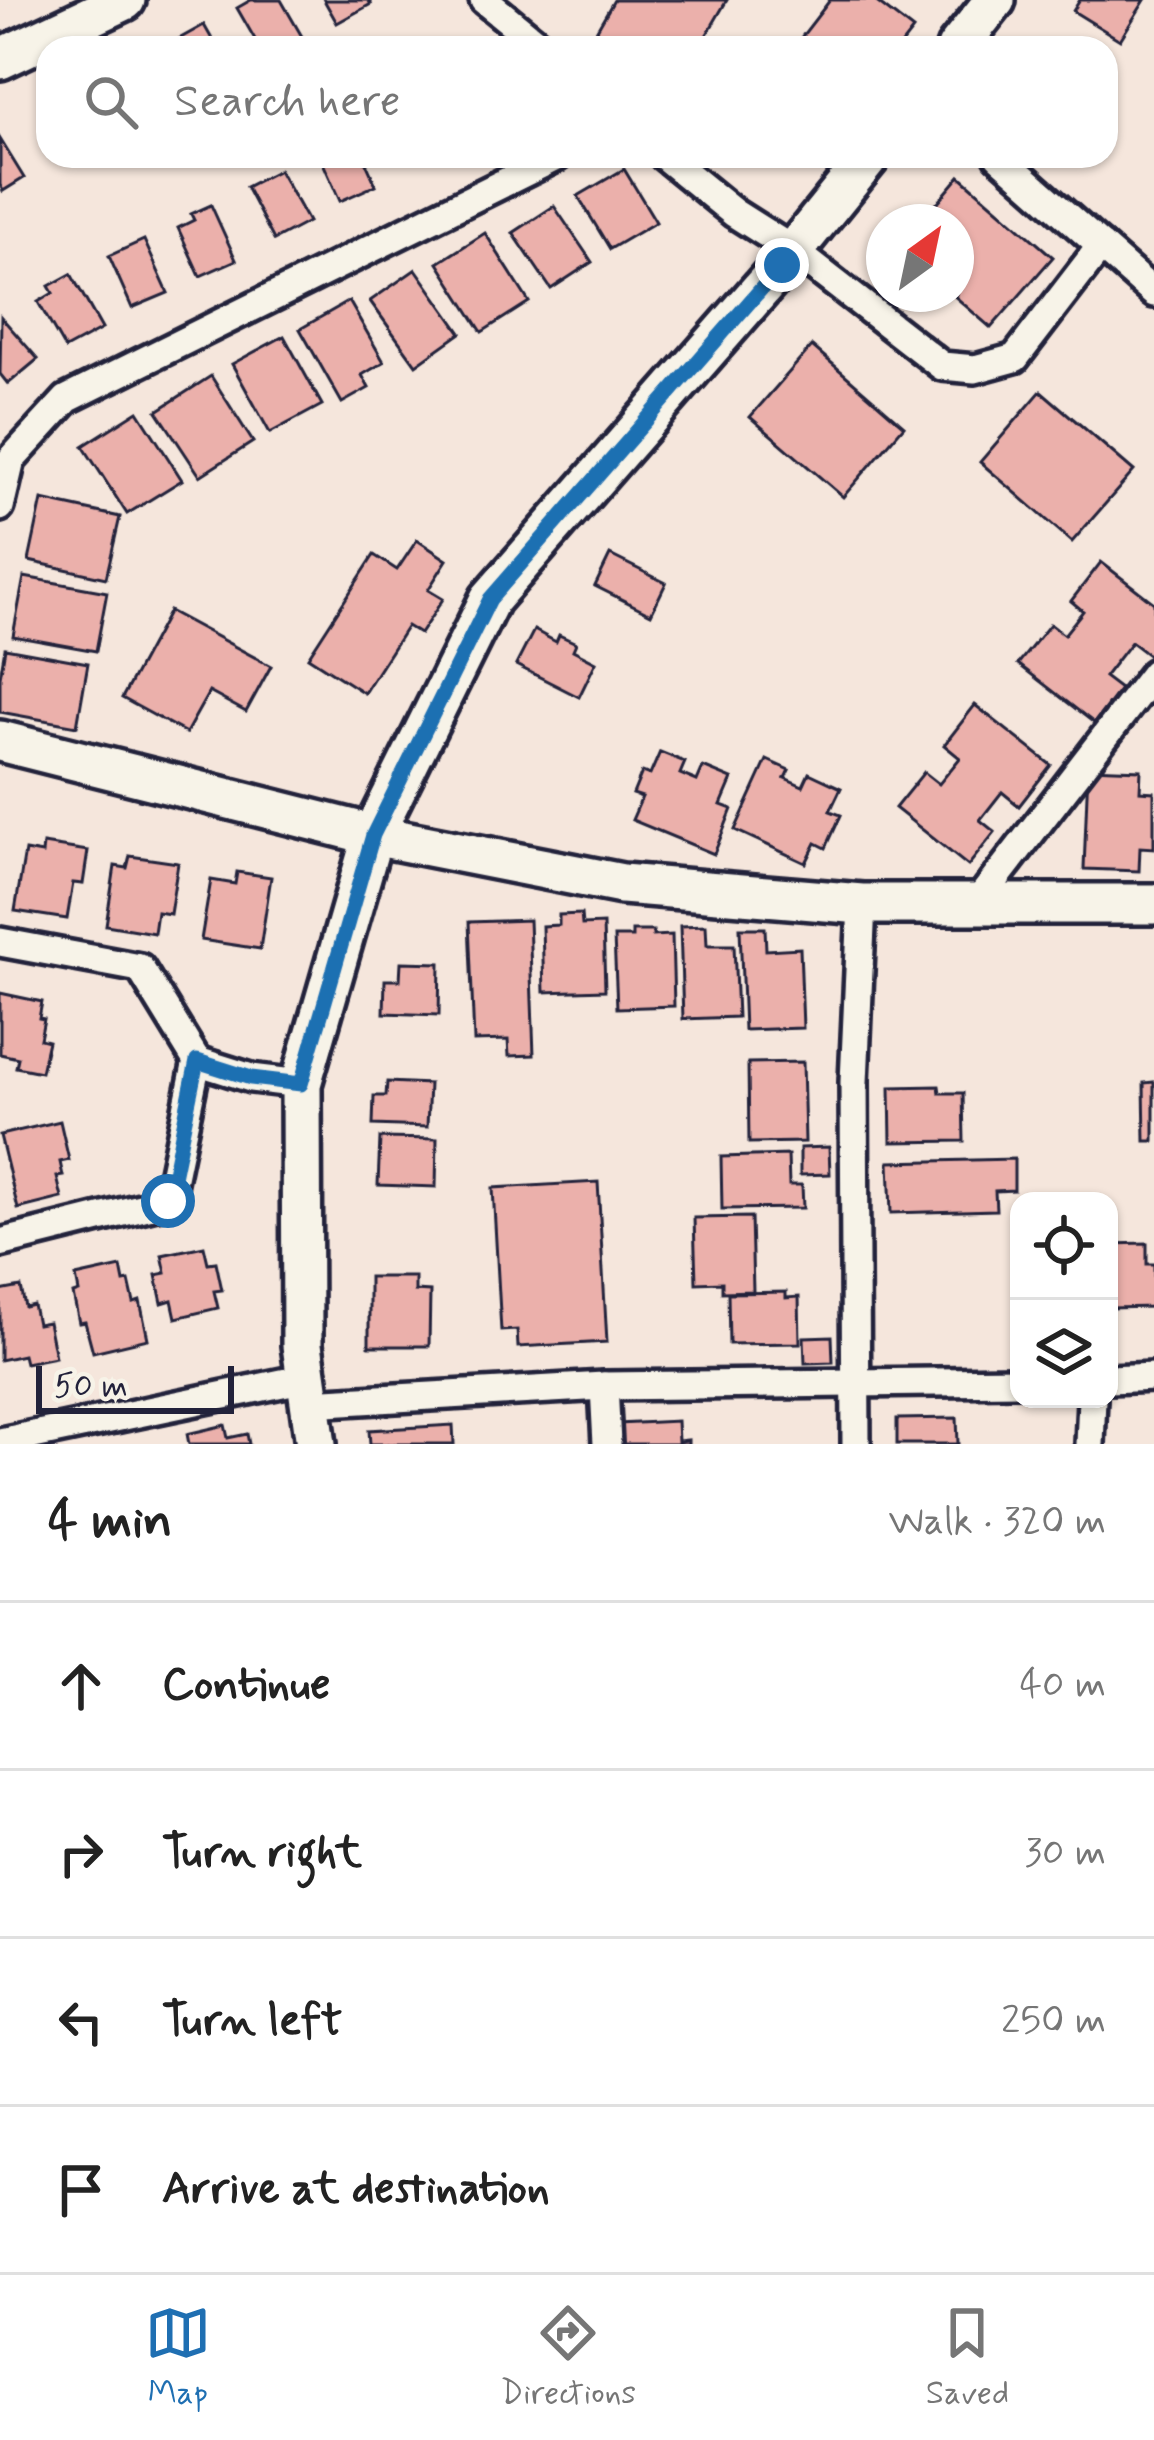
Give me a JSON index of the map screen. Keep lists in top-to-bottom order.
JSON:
{
  "scale_bar": "50 m",
  "north": "top right",
  "page": {
    "search": "Search here",
    "scale": "50 m",
    "heading": ["4 min", "Walk · 320 m"],
    "list": [
      ["Continue", "40 m"],
      ["Turn right", "30 m"],
      ["Turn left", "250 m"],
      "Arrive at destination"
    ],
    "nav": ["Map", "Directions", "Saved"]
  }
}
